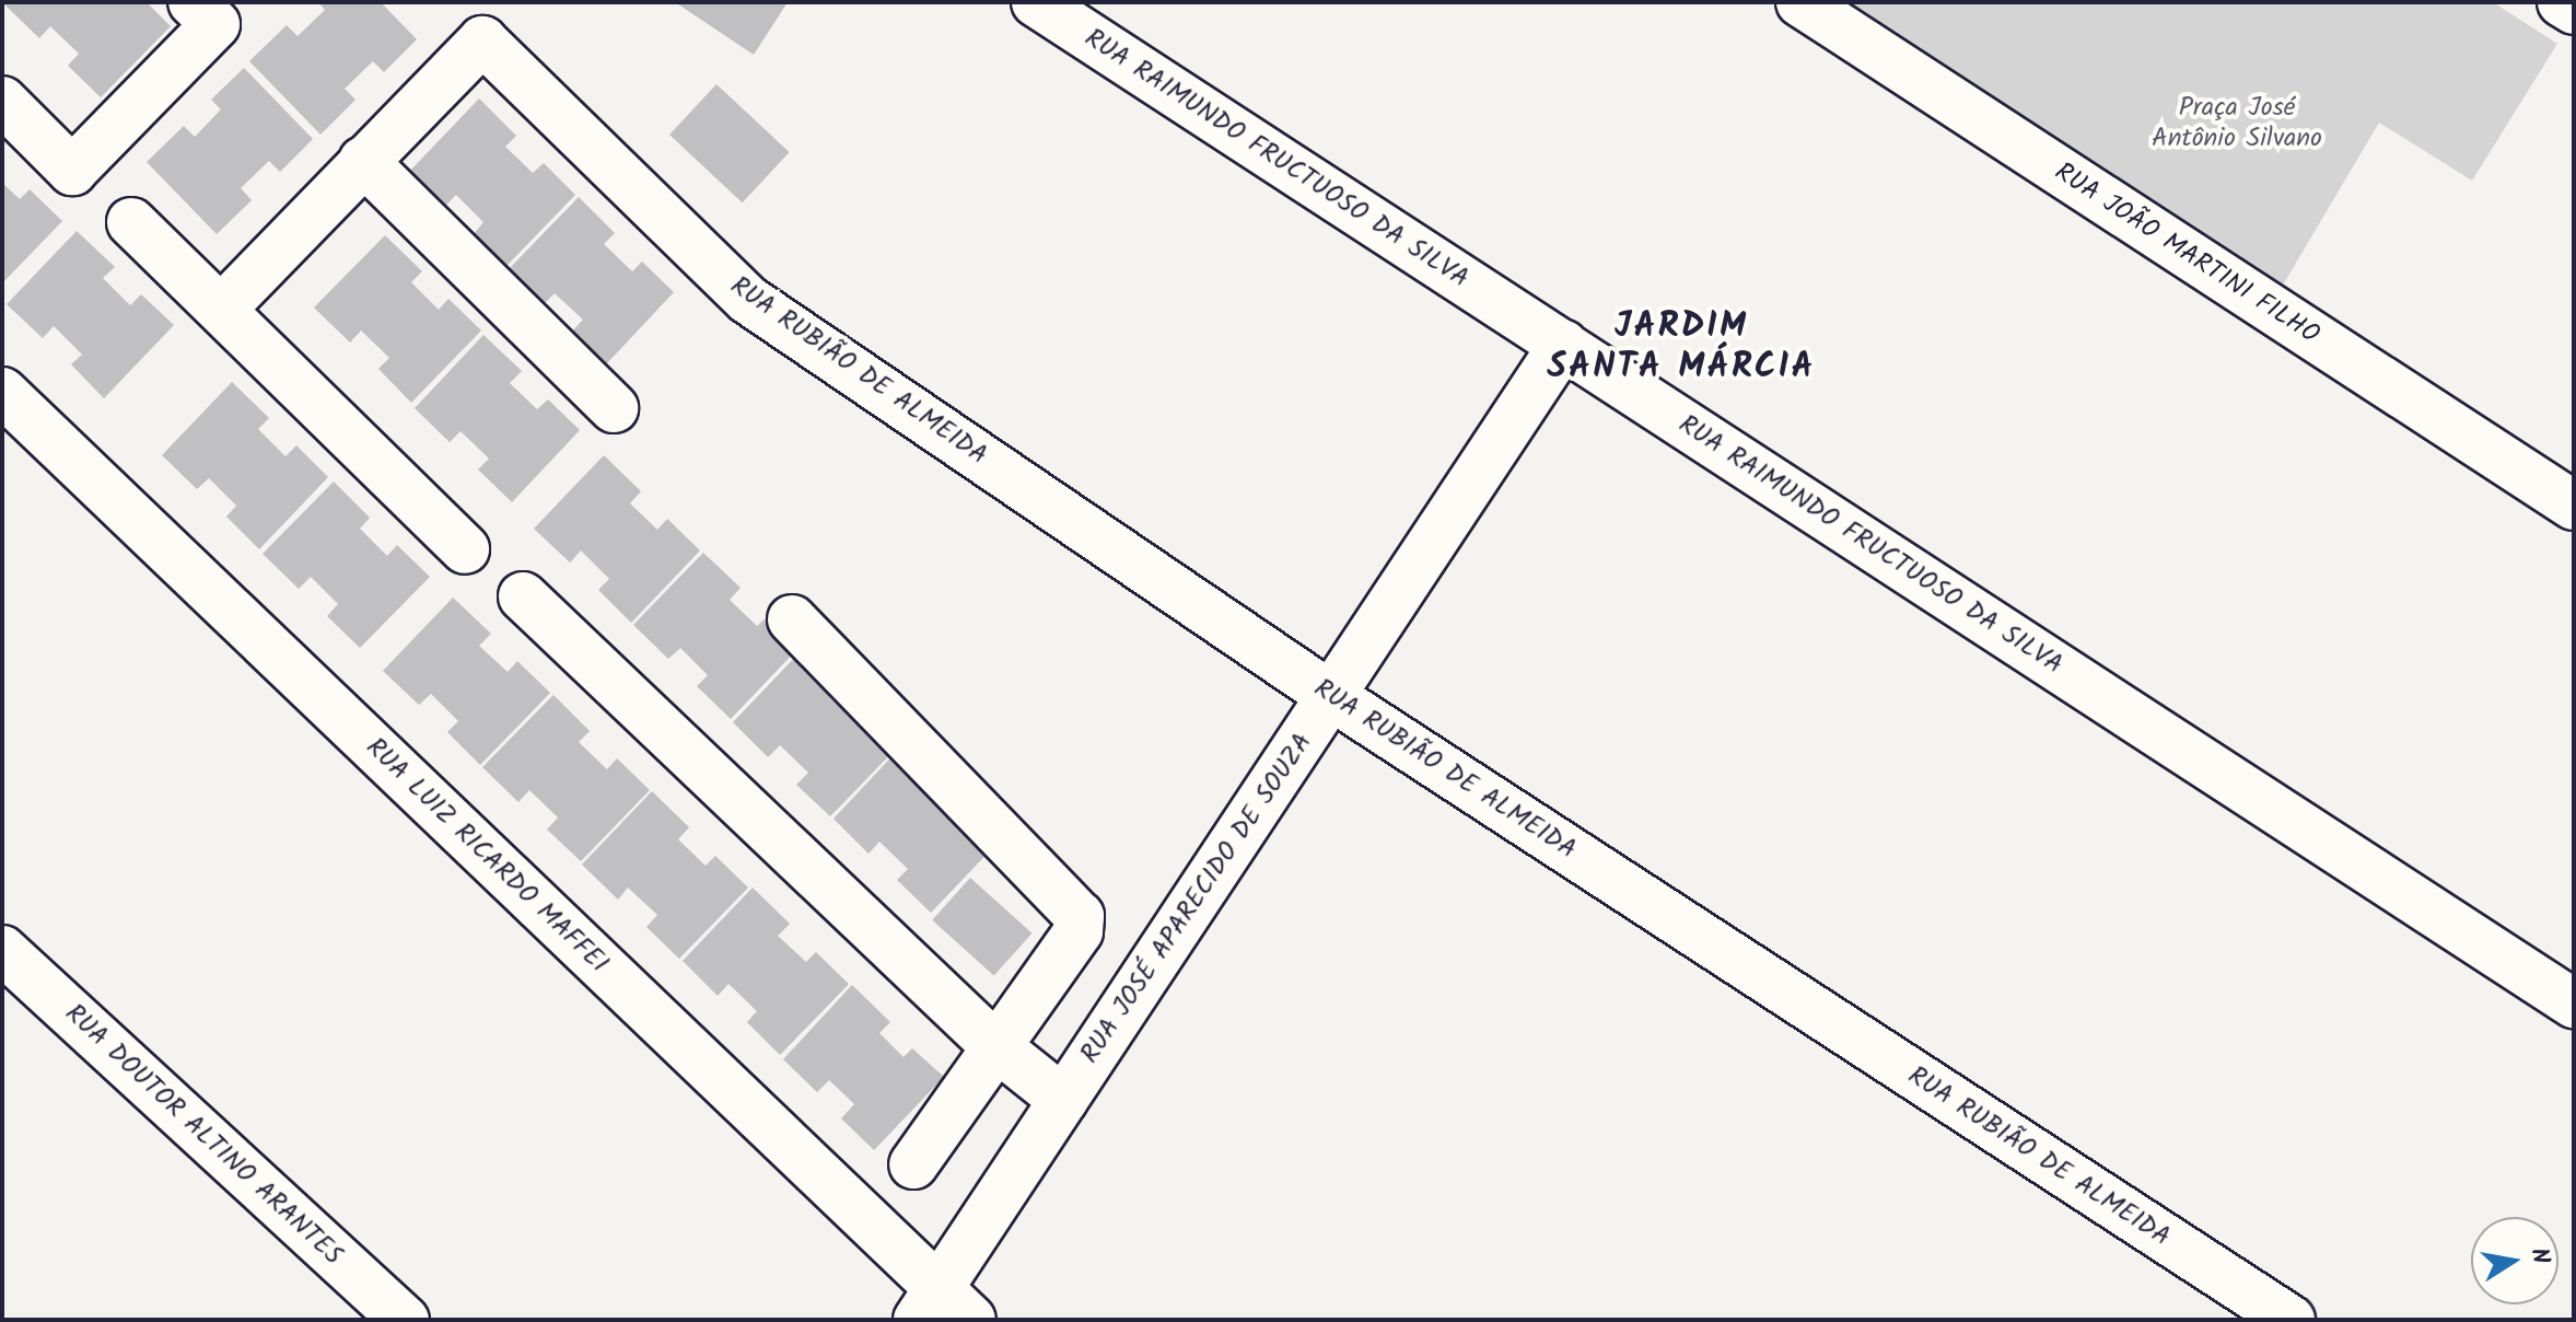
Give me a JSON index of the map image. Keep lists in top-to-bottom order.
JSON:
{
  "streets": {
    "street": [
      "RUA RAIMUNDO FRUCTUOSO DA SILVA",
      "RUA JOÃO MARTINI FILHO",
      "RUA RUBIÃO DE ALMEIDA",
      "RUA LUIZ RICARDO MAFFEI",
      "RUA JOSÉ APARECIDO DE SOUZA",
      "RUA DOUTOR ALTINO ARANTES"
    ]
  },
  "crossings": [
    ["RUA RAIMUNDO FRUCTUOSO DA SILVA", "RUA JOSÉ APARECIDO DE SOUZA"],
    ["RUA RUBIÃO DE ALMEIDA", "RUA JOSÉ APARECIDO DE SOUZA"],
    ["RUA LUIZ RICARDO MAFFEI", "RUA JOSÉ APARECIDO DE SOUZA"]
  ],
  "districts": ["JARDIM SANTA MÁRCIA"],
  "parks": ["Praça José Antônio Silvano"],
  "north": "right"
}
